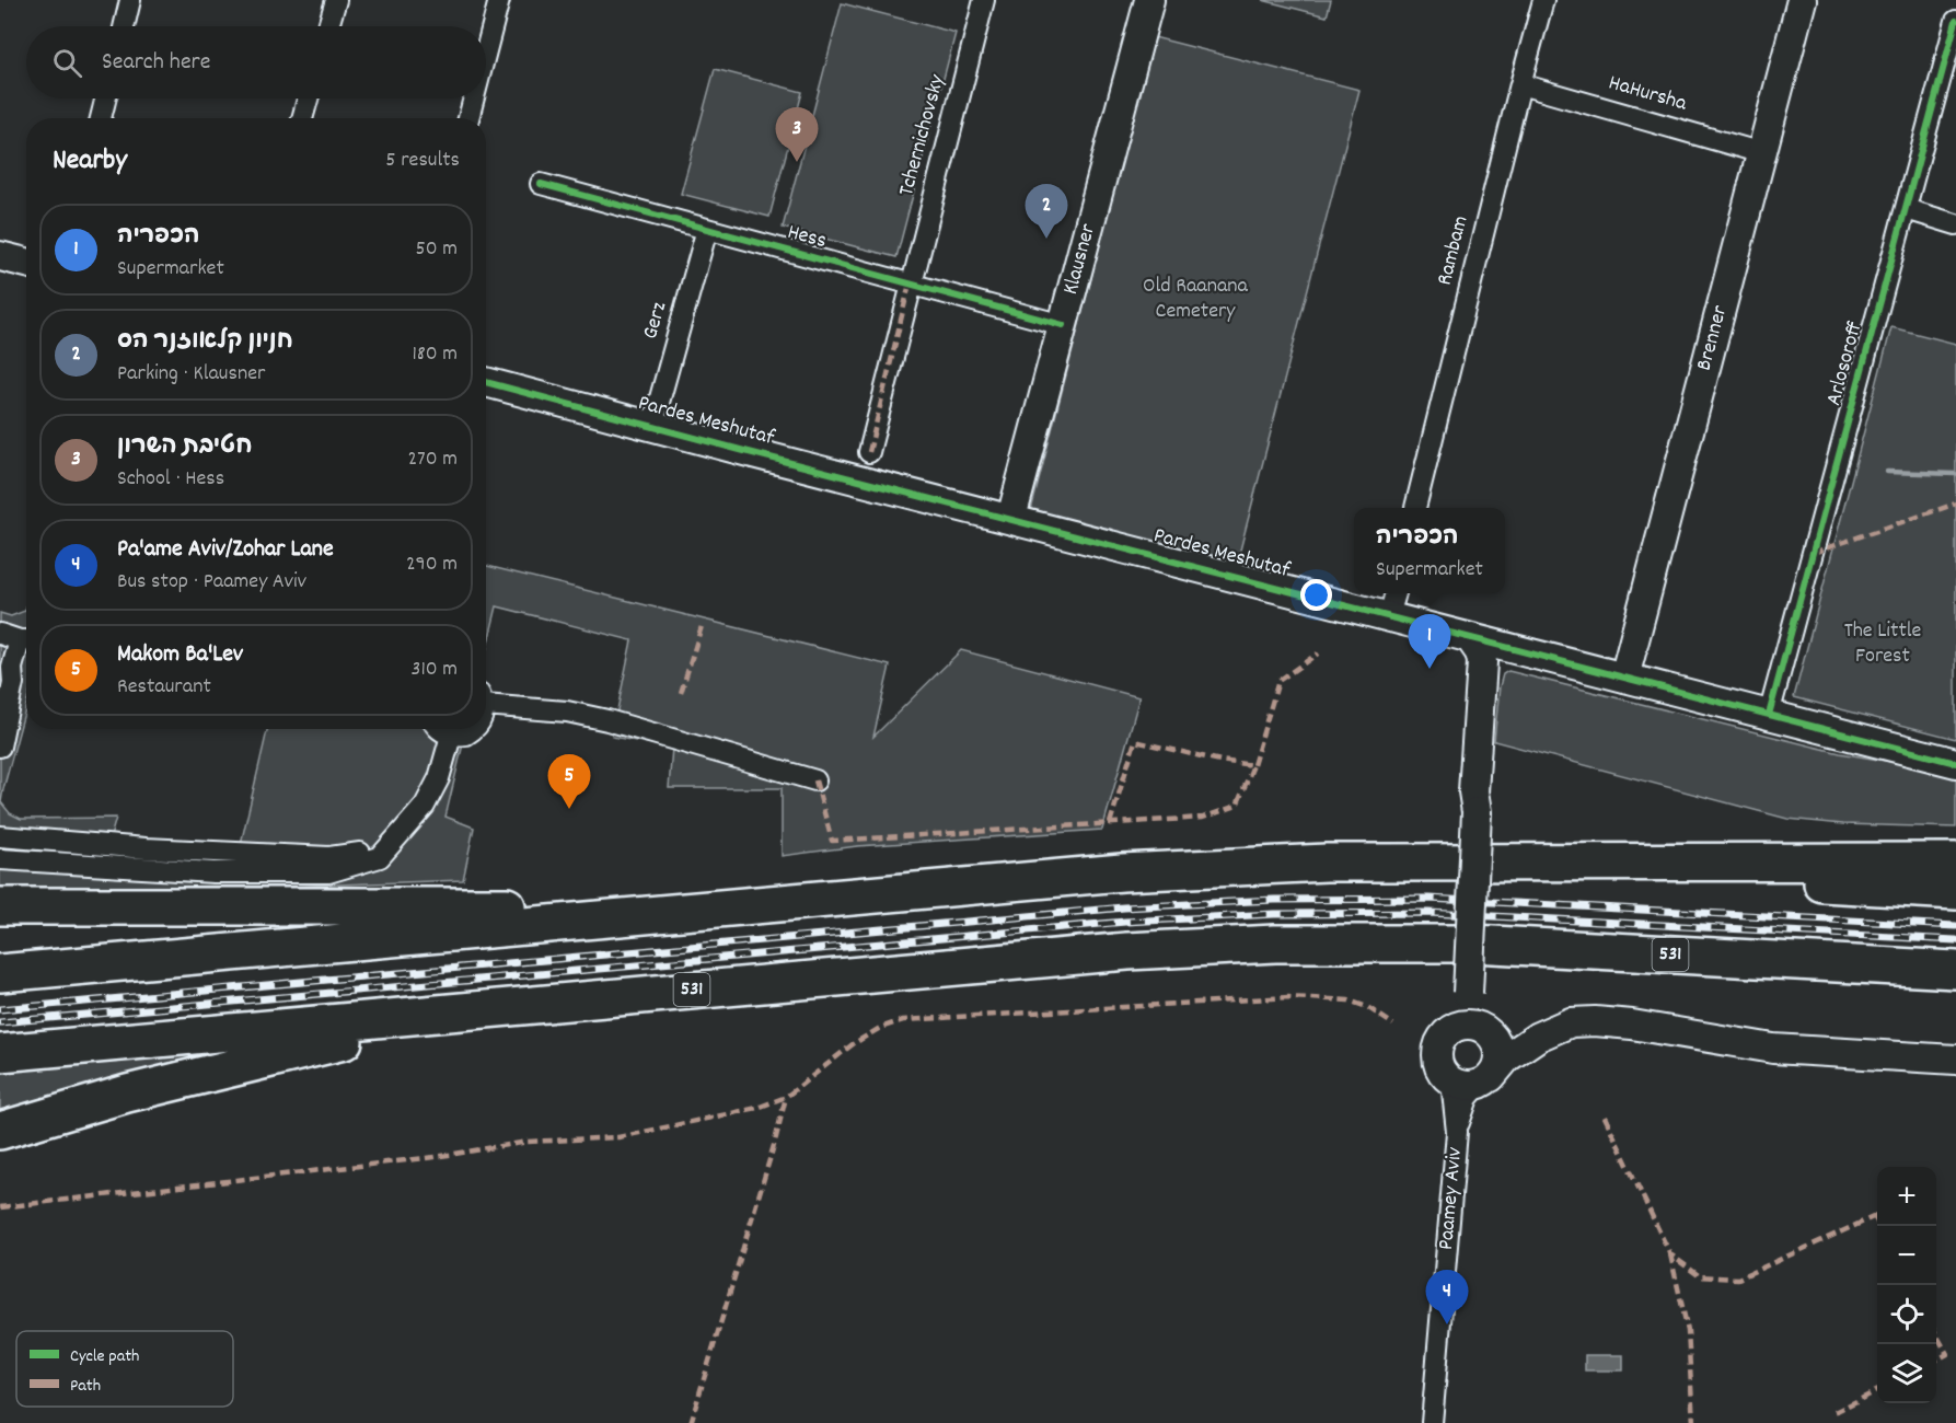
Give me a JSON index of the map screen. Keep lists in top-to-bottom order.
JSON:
{
  "streets": {
    "highway": ["531"],
    "street": [
      "HaHursha",
      "Tchernichovsky",
      "Hess",
      "Rambam",
      "Klausner",
      "Gerz",
      "Brenner",
      "Arlosoroff",
      "Pardes Meshutaf",
      "Paamey Aviv"
    ]
  },
  "crossings": [
    ["HaHursha", "Rambam"],
    ["HaHursha", "Brenner"],
    ["Tchernichovsky", "Hess"],
    ["Hess", "Klausner"],
    ["Hess", "Gerz"],
    ["Klausner", "Pardes Meshutaf"],
    ["Gerz", "Pardes Meshutaf"],
    ["Brenner", "Pardes Meshutaf"],
    ["Arlosoroff", "Pardes Meshutaf"]
  ],
  "parks": ["Old Raanana Cemetery", "The Little Forest"],
  "legend": ["Cycle path", "Path"],
  "page": {
    "search": "Search here",
    "pins": [
      "3",
      "2",
      "1",
      "5",
      "4"
    ],
    "heading": ["Nearby", "5 results"],
    "list": [
      {
        "mark": "1",
        "name": "הכפריה",
        "note": "Supermarket",
        "value": "50 m"
      },
      {
        "mark": "2",
        "name": "חניון קלאוזנר הס",
        "note": "Parking · Klausner",
        "value": "180 m"
      },
      {
        "mark": "3",
        "name": "חטיבת השרון",
        "note": "School · Hess",
        "value": "270 m"
      },
      {
        "mark": "4",
        "name": "Pa'ame Aviv/Zohar Lane",
        "note": "Bus stop · Paamey Aviv",
        "value": "290 m"
      },
      {
        "mark": "5",
        "name": "Makom Ba'Lev",
        "note": "Restaurant",
        "value": "310 m"
      }
    ],
    "popup": ["הכפריה", "Supermarket"],
    "map_buttons": ["+", "−"]
  }
}
